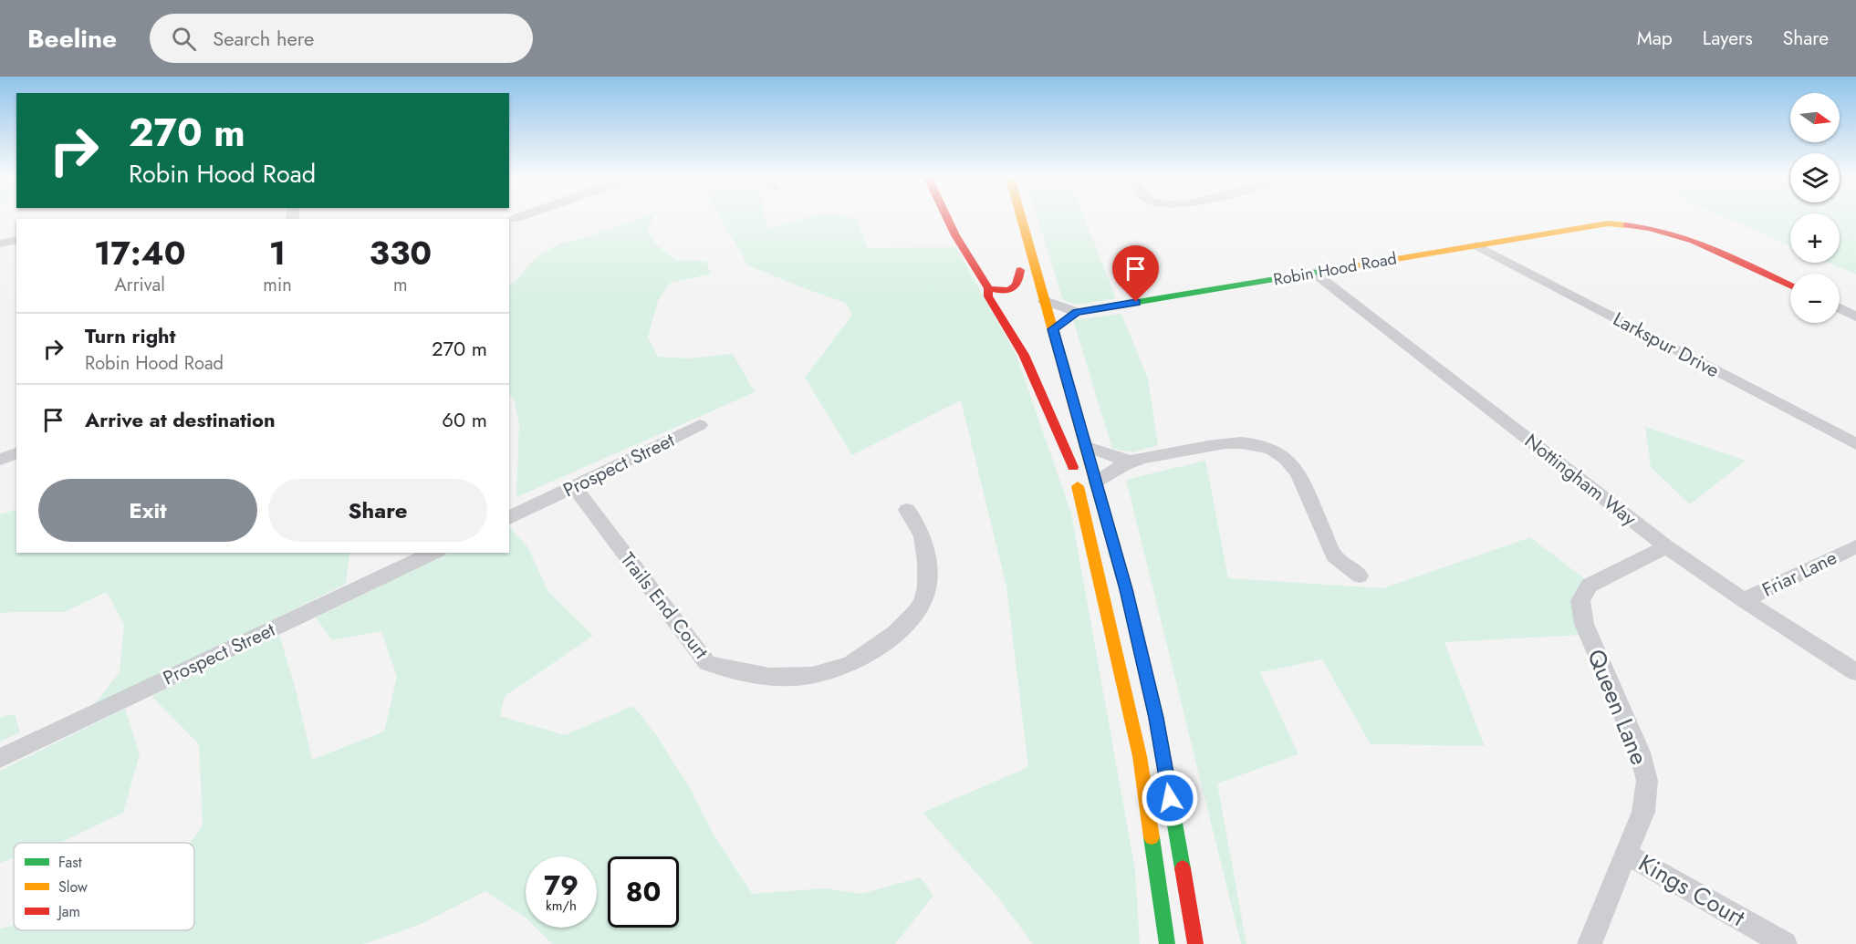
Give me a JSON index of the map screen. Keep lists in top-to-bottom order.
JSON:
{
  "streets": {
    "main road": ["Robin Hood Road"],
    "street": [
      "Larkspur Drive",
      "Prospect Street",
      "Nottingham Way",
      "Friar Lane",
      "Trails End Court",
      "Queen Lane",
      "Kings Court"
    ]
  },
  "crossings": [
    ["Robin Hood Road", "Larkspur Drive"],
    ["Robin Hood Road", "Nottingham Way"],
    ["Prospect Street", "Trails End Court"],
    ["Nottingham Way", "Friar Lane"],
    ["Nottingham Way", "Queen Lane"],
    ["Queen Lane", "Kings Court"]
  ],
  "legend": ["Fast", "Slow", "Jam"],
  "north": "right",
  "page": {
    "header": "Beeline",
    "search": "Search here",
    "nav": ["Map", "Layers", "Share"],
    "map_buttons": ["+", "−"],
    "turn": ["270 m", "Robin Hood Road"],
    "eta": [
      "17:40",
      "Arrival",
      "1",
      "min",
      "330",
      "m"
    ],
    "list": [
      {
        "name": "Turn right",
        "note": "Robin Hood Road",
        "value": "270 m"
      },
      {
        "name": "Arrive at destination",
        "value": "60 m"
      }
    ],
    "buttons": ["Exit", "Share"],
    "speed": "79 km/h",
    "limit": "80"
  }
}
